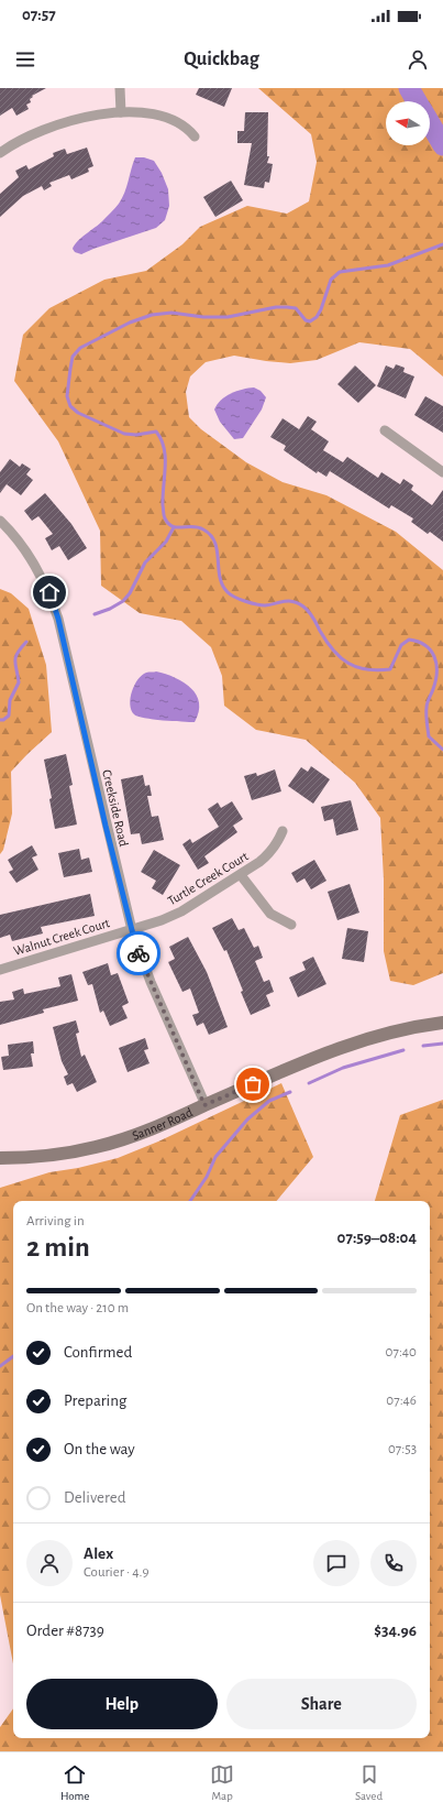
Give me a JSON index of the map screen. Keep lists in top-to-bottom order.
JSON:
{
  "streets": {
    "main road": ["Sanner Road"],
    "street": ["Creekside Road", "Turtle Creek Court", "Walnut Creek Court"]
  },
  "crossings": [
    ["Creekside Road", "Turtle Creek Court"],
    ["Creekside Road", "Walnut Creek Court"],
    ["Creekside Road", "Sanner Road"],
    ["Turtle Creek Court", "Walnut Creek Court"]
  ],
  "north": "left",
  "page": {
    "status": "07:57",
    "header": "Quickbag",
    "heading": ["2 min", "Arriving in", "07:59–08:04"],
    "panel": [
      "Alex",
      "Courier · 4.9",
      "Order #8739",
      "$34.96"
    ],
    "bar": "On the way · 210 m",
    "list": [
      ["Confirmed", "07:40"],
      ["Preparing", "07:46"],
      ["On the way", "07:53"],
      "Delivered"
    ],
    "buttons": ["Help", "Share"],
    "tabs": ["Home", "Map", "Saved"]
  }
}
